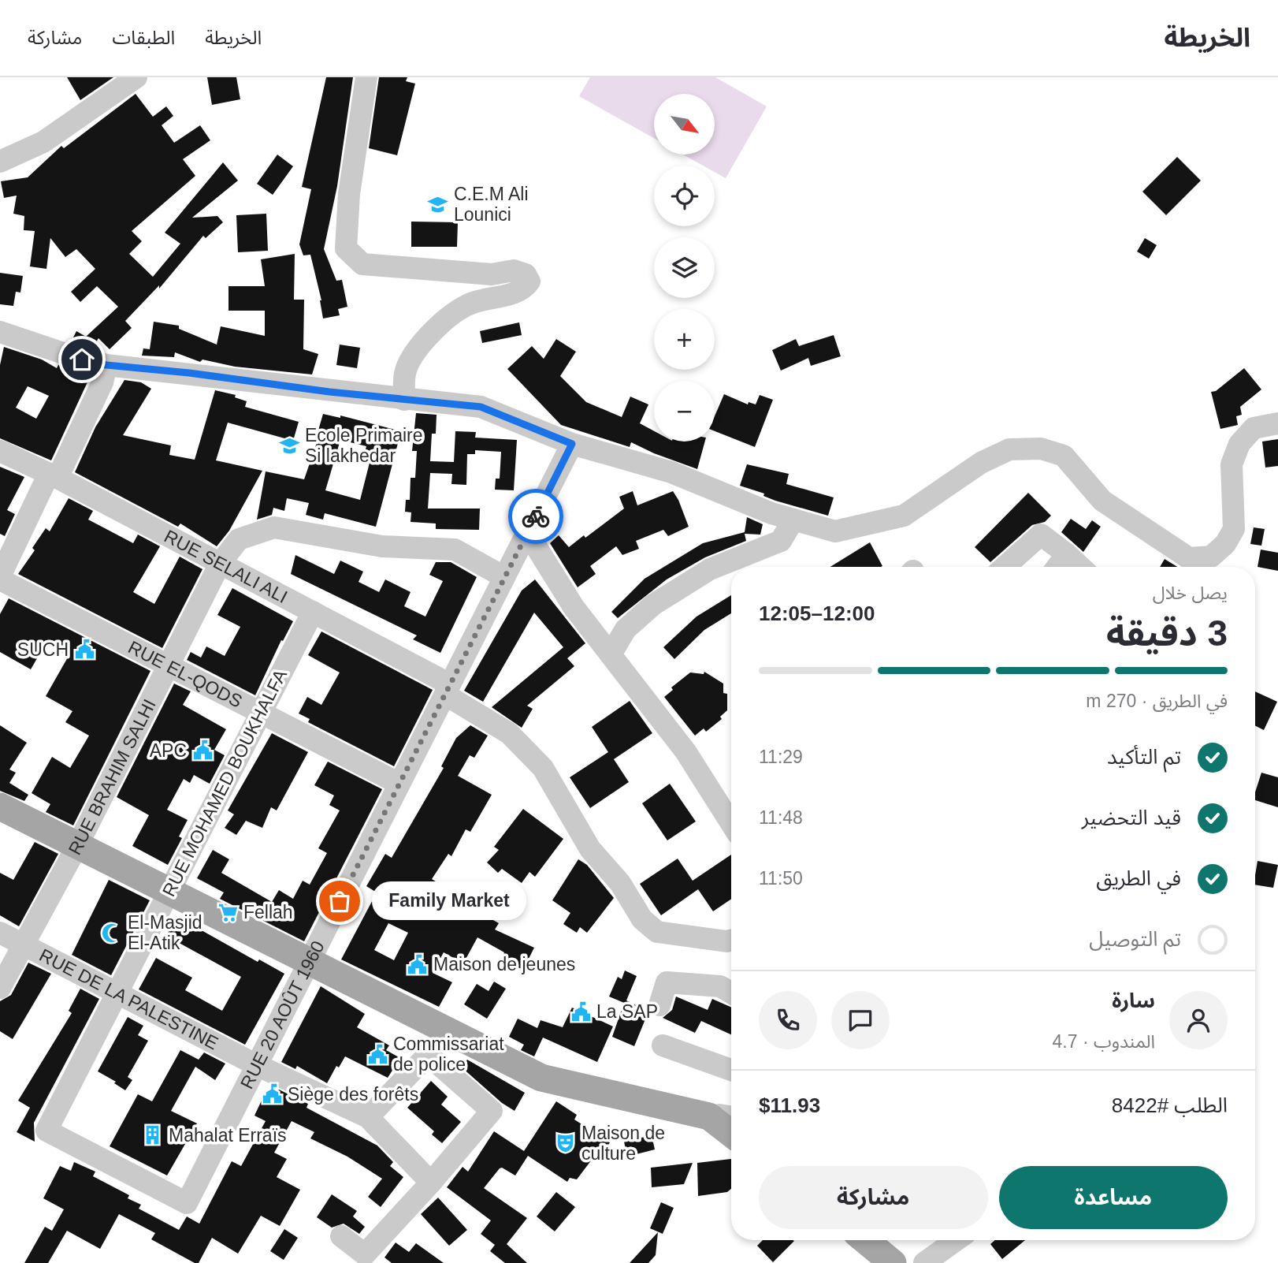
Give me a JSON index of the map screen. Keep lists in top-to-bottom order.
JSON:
{
  "streets": {
    "street": [
      "RUE SELALI ALI",
      "RUE EL-QODS",
      "RUE BRAHIM SALHI",
      "RUE MOHAMED BOUKHALFA",
      "RUE DE LA PALESTINE",
      "RUE 20 AOÛT 1960"
    ]
  },
  "crossings": [
    ["RUE SELALI ALI", "RUE BRAHIM SALHI"],
    ["RUE SELALI ALI", "RUE MOHAMED BOUKHALFA"],
    ["RUE SELALI ALI", "RUE 20 AOÛT 1960"],
    ["RUE EL-QODS", "RUE BRAHIM SALHI"],
    ["RUE EL-QODS", "RUE MOHAMED BOUKHALFA"],
    ["RUE EL-QODS", "RUE 20 AOÛT 1960"],
    ["RUE BRAHIM SALHI", "RUE DE LA PALESTINE"],
    ["RUE BRAHIM SALHI", "RUE 20 AOÛT 1960"],
    ["RUE MOHAMED BOUKHALFA", "RUE DE LA PALESTINE"],
    ["RUE MOHAMED BOUKHALFA", "RUE 20 AOÛT 1960"],
    ["RUE DE LA PALESTINE", "RUE 20 AOÛT 1960"]
  ],
  "places": {
    "school or university": ["C.E.M Ali Lounici", "Ecole Primaire Si lakhedar"],
    "public building": [
      "SUCH",
      "APC",
      "Maison de jeunes",
      "La SAP",
      "Commissariat de police",
      "Siège des forêts"
    ],
    "other": ["Family Market"],
    "supermarket": ["Fellah"],
    "mosque": ["El-Masjid El-Atik"],
    "building": ["Mahalat Erraïs"],
    "theatre": ["Maison de culture"]
  },
  "north": "bottom right",
  "page": {
    "header": "الخريطة",
    "nav": ["الخريطة", "الطبقات", "مشاركة"],
    "map_buttons": ["+", "−"],
    "heading": ["3 دقيقة", "يصل خلال", "12:00–12:05"],
    "panel": [
      "سارة",
      "المندوب · 4.7",
      "الطلب #8422",
      "$11.93"
    ],
    "bar": "في الطريق · 270 m",
    "list": [
      ["تم التأكيد", "11:29"],
      ["قيد التحضير", "11:48"],
      ["في الطريق", "11:50"],
      "تم التوصيل"
    ],
    "bubble": "Family Market",
    "buttons": ["مساعدة", "مشاركة"]
  }
}
